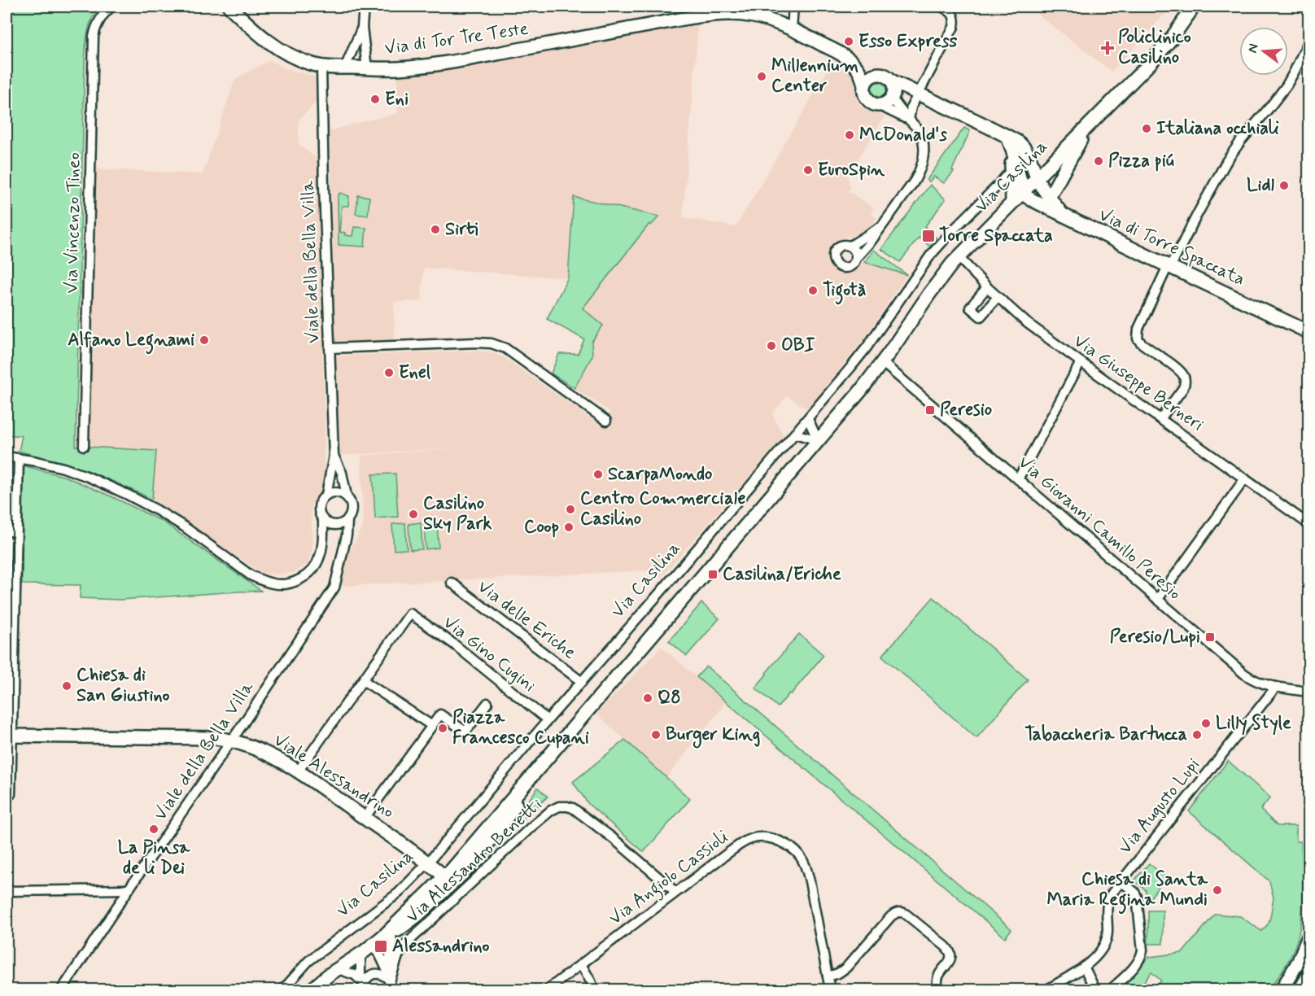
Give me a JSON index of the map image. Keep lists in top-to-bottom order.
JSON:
{
  "streets": {
    "street": [
      "Via di Tor Tre Teste",
      "Via Casilina",
      "Via Vincenzo Tineo",
      "Via di Torre Spaccata",
      "Viale della Bella Villa",
      "Via Giuseppe Berneri",
      "Via Giovanni Camillo Peresio",
      "Via delle Eriche",
      "Via Gino Cugini",
      "Viale Alessandrino",
      "Via Augusto Lupi",
      "Via Alessandro Benetti",
      "Via Angiolo Cassioli"
    ]
  },
  "crossings": [
    ["Via di Tor Tre Teste", "Via Casilina"],
    ["Via di Tor Tre Teste", "Viale della Bella Villa"],
    ["Via Casilina", "Via di Torre Spaccata"],
    ["Via Casilina", "Via Giuseppe Berneri"],
    ["Via Casilina", "Via Giovanni Camillo Peresio"],
    ["Via Casilina", "Via delle Eriche"],
    ["Via Casilina", "Via Gino Cugini"],
    ["Via Casilina", "Viale Alessandrino"],
    ["Viale della Bella Villa", "Viale Alessandrino"],
    ["Via Giovanni Camillo Peresio", "Via Augusto Lupi"],
    ["Via Alessandro Benetti", "Via Angiolo Cassioli"]
  ],
  "places": {
    "other": [
      "Esso Express",
      "Millennium Center",
      "Eni",
      "Italiana occhiali",
      "McDonald's",
      "Pizza piú",
      "EuroSpin",
      "Lidl",
      "Sirti",
      "Tigotà",
      "Alfano Legnami",
      "OBI",
      "Enel",
      "ScarpaMondo",
      "Centro Commerciale Casilino",
      "Casilino Sky Park",
      "Coop",
      "Chiesa di San Giustino",
      "Q8",
      "Lilly Style",
      "Piazza Francesco Cupani",
      "Burger King",
      "Tabaccheria Bartucca",
      "La Pinsa de li Dei",
      "Chiesa di Santa Maria Regina Mundi"
    ],
    "health": ["Policlinico Casilino"],
    "transit": [
      "Torre Spaccata",
      "Peresio",
      "Casilina/Eriche",
      "Peresio/Lupi",
      "Alessandrino"
    ]
  },
  "north": "left"
}
